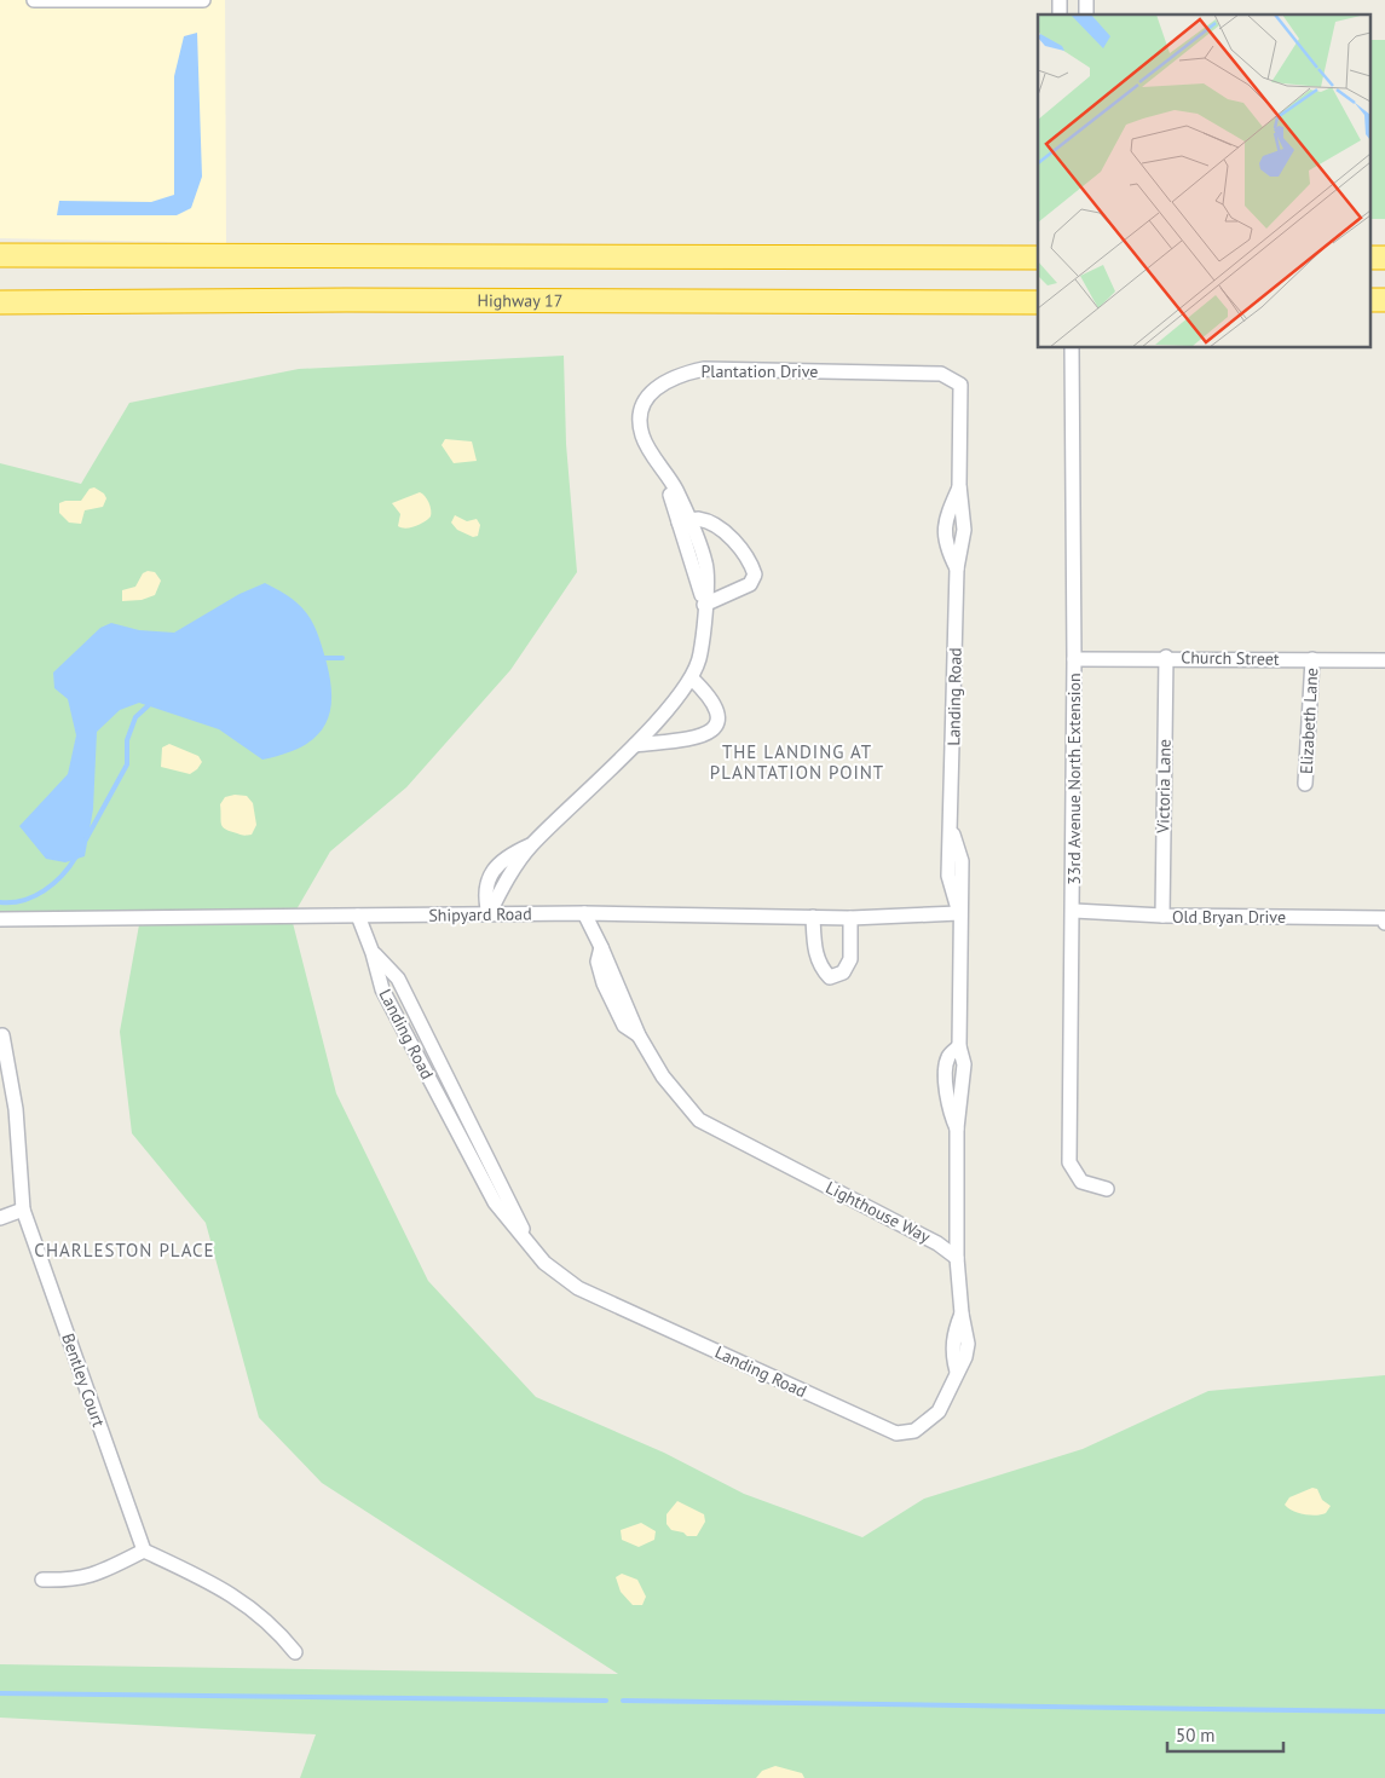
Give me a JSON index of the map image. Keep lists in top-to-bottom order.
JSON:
{
  "streets": {
    "highway": ["Highway 17"],
    "street": [
      "Plantation Drive",
      "Church Street",
      "Landing Road",
      "Elizabeth Lane",
      "33rd Avenue North Extension",
      "Victoria Lane",
      "Shipyard Road",
      "Old Bryan Drive",
      "Lighthouse Way",
      "Bentley Court"
    ]
  },
  "crossings": [
    ["Plantation Drive", "Landing Road"],
    ["Plantation Drive", "Shipyard Road"],
    ["Church Street", "Elizabeth Lane"],
    ["Church Street", "33rd Avenue North Extension"],
    ["Church Street", "Victoria Lane"],
    ["Landing Road", "Shipyard Road"],
    ["Landing Road", "Lighthouse Way"],
    ["33rd Avenue North Extension", "Old Bryan Drive"],
    ["Victoria Lane", "Old Bryan Drive"],
    ["Shipyard Road", "Lighthouse Way"]
  ],
  "districts": ["THE LANDING AT PLANTATION POINT", "CHARLESTON PLACE"],
  "scale_bar": "50 m"
}
